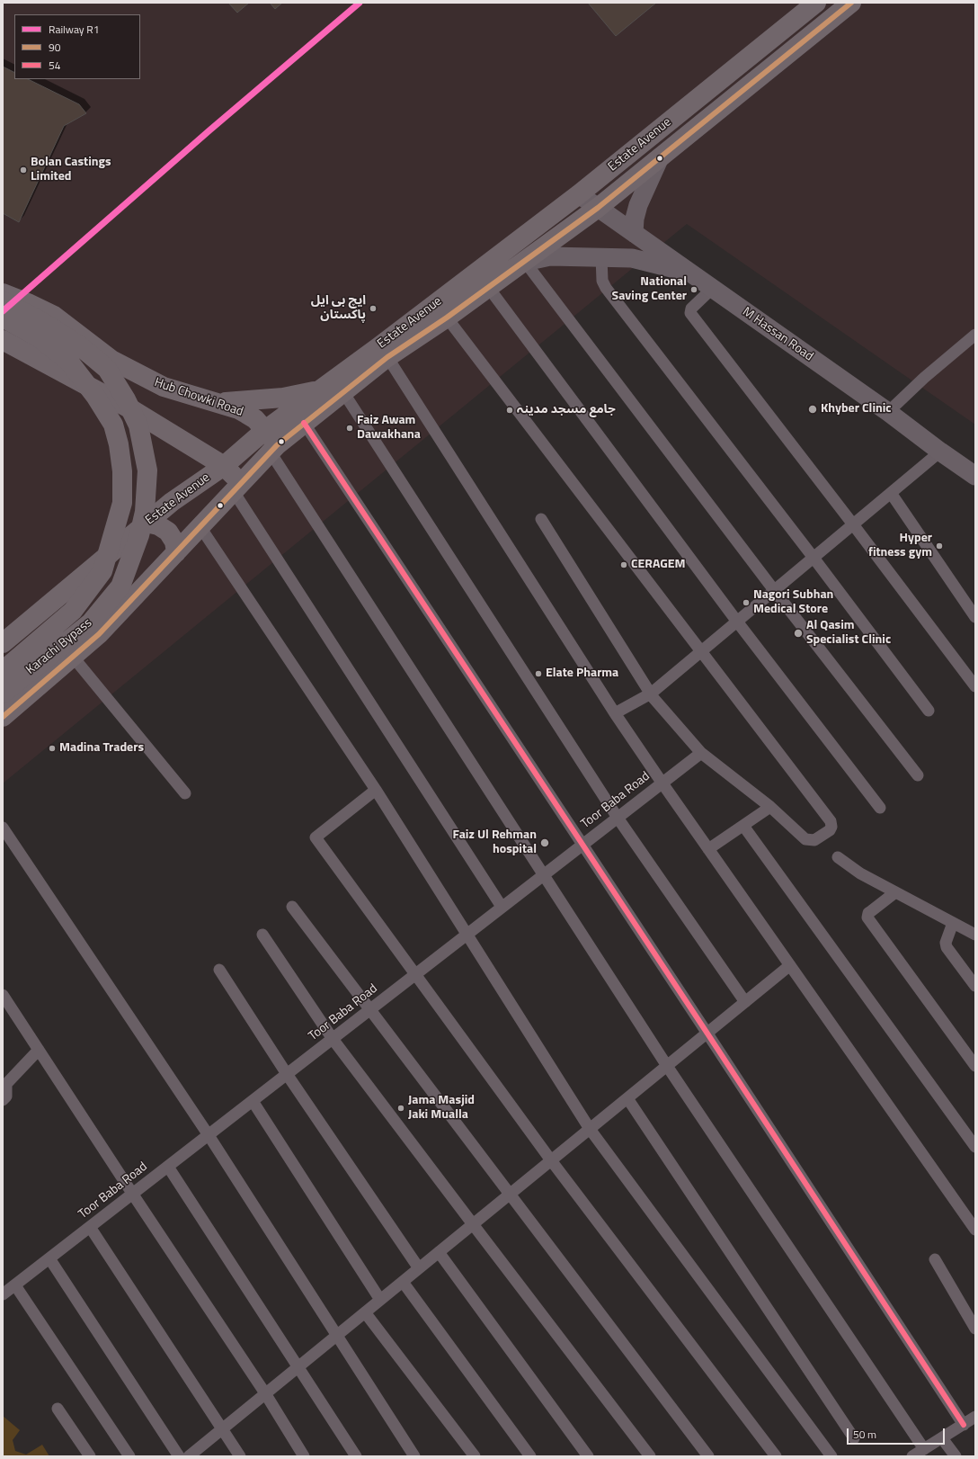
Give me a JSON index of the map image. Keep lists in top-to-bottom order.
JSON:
{
  "streets": {
    "highway": ["Estate Avenue", "Hub Chowki Road", "Karachi Bypass"],
    "main road": ["M Hassan Road"],
    "street": ["Toor Baba Road"]
  },
  "crossings": [
    ["Estate Avenue", "M Hassan Road"],
    ["Estate Avenue", "Hub Chowki Road"]
  ],
  "places": [
    "Bolan Castings Limited",
    "National Saving Center",
    "ایچ بی ایل پاکستان",
    "Khyber Clinic",
    "جامع مسجد مدینہ",
    "Faiz Awam Dawakhana",
    "Hyper fitness gym",
    "CERAGEM",
    "Nagori Subhan Medical Store",
    "Al Qasim Specialist Clinic",
    "Elate Pharma",
    "Madina Traders",
    "Faiz Ul Rehman hospital",
    "Jama Masjid Jaki Mualla"
  ],
  "lines": ["rail line R1", "transit line 90", "transit line 54"],
  "legend": ["Railway R1", "90", "54"],
  "scale_bar": "50 m"
}
